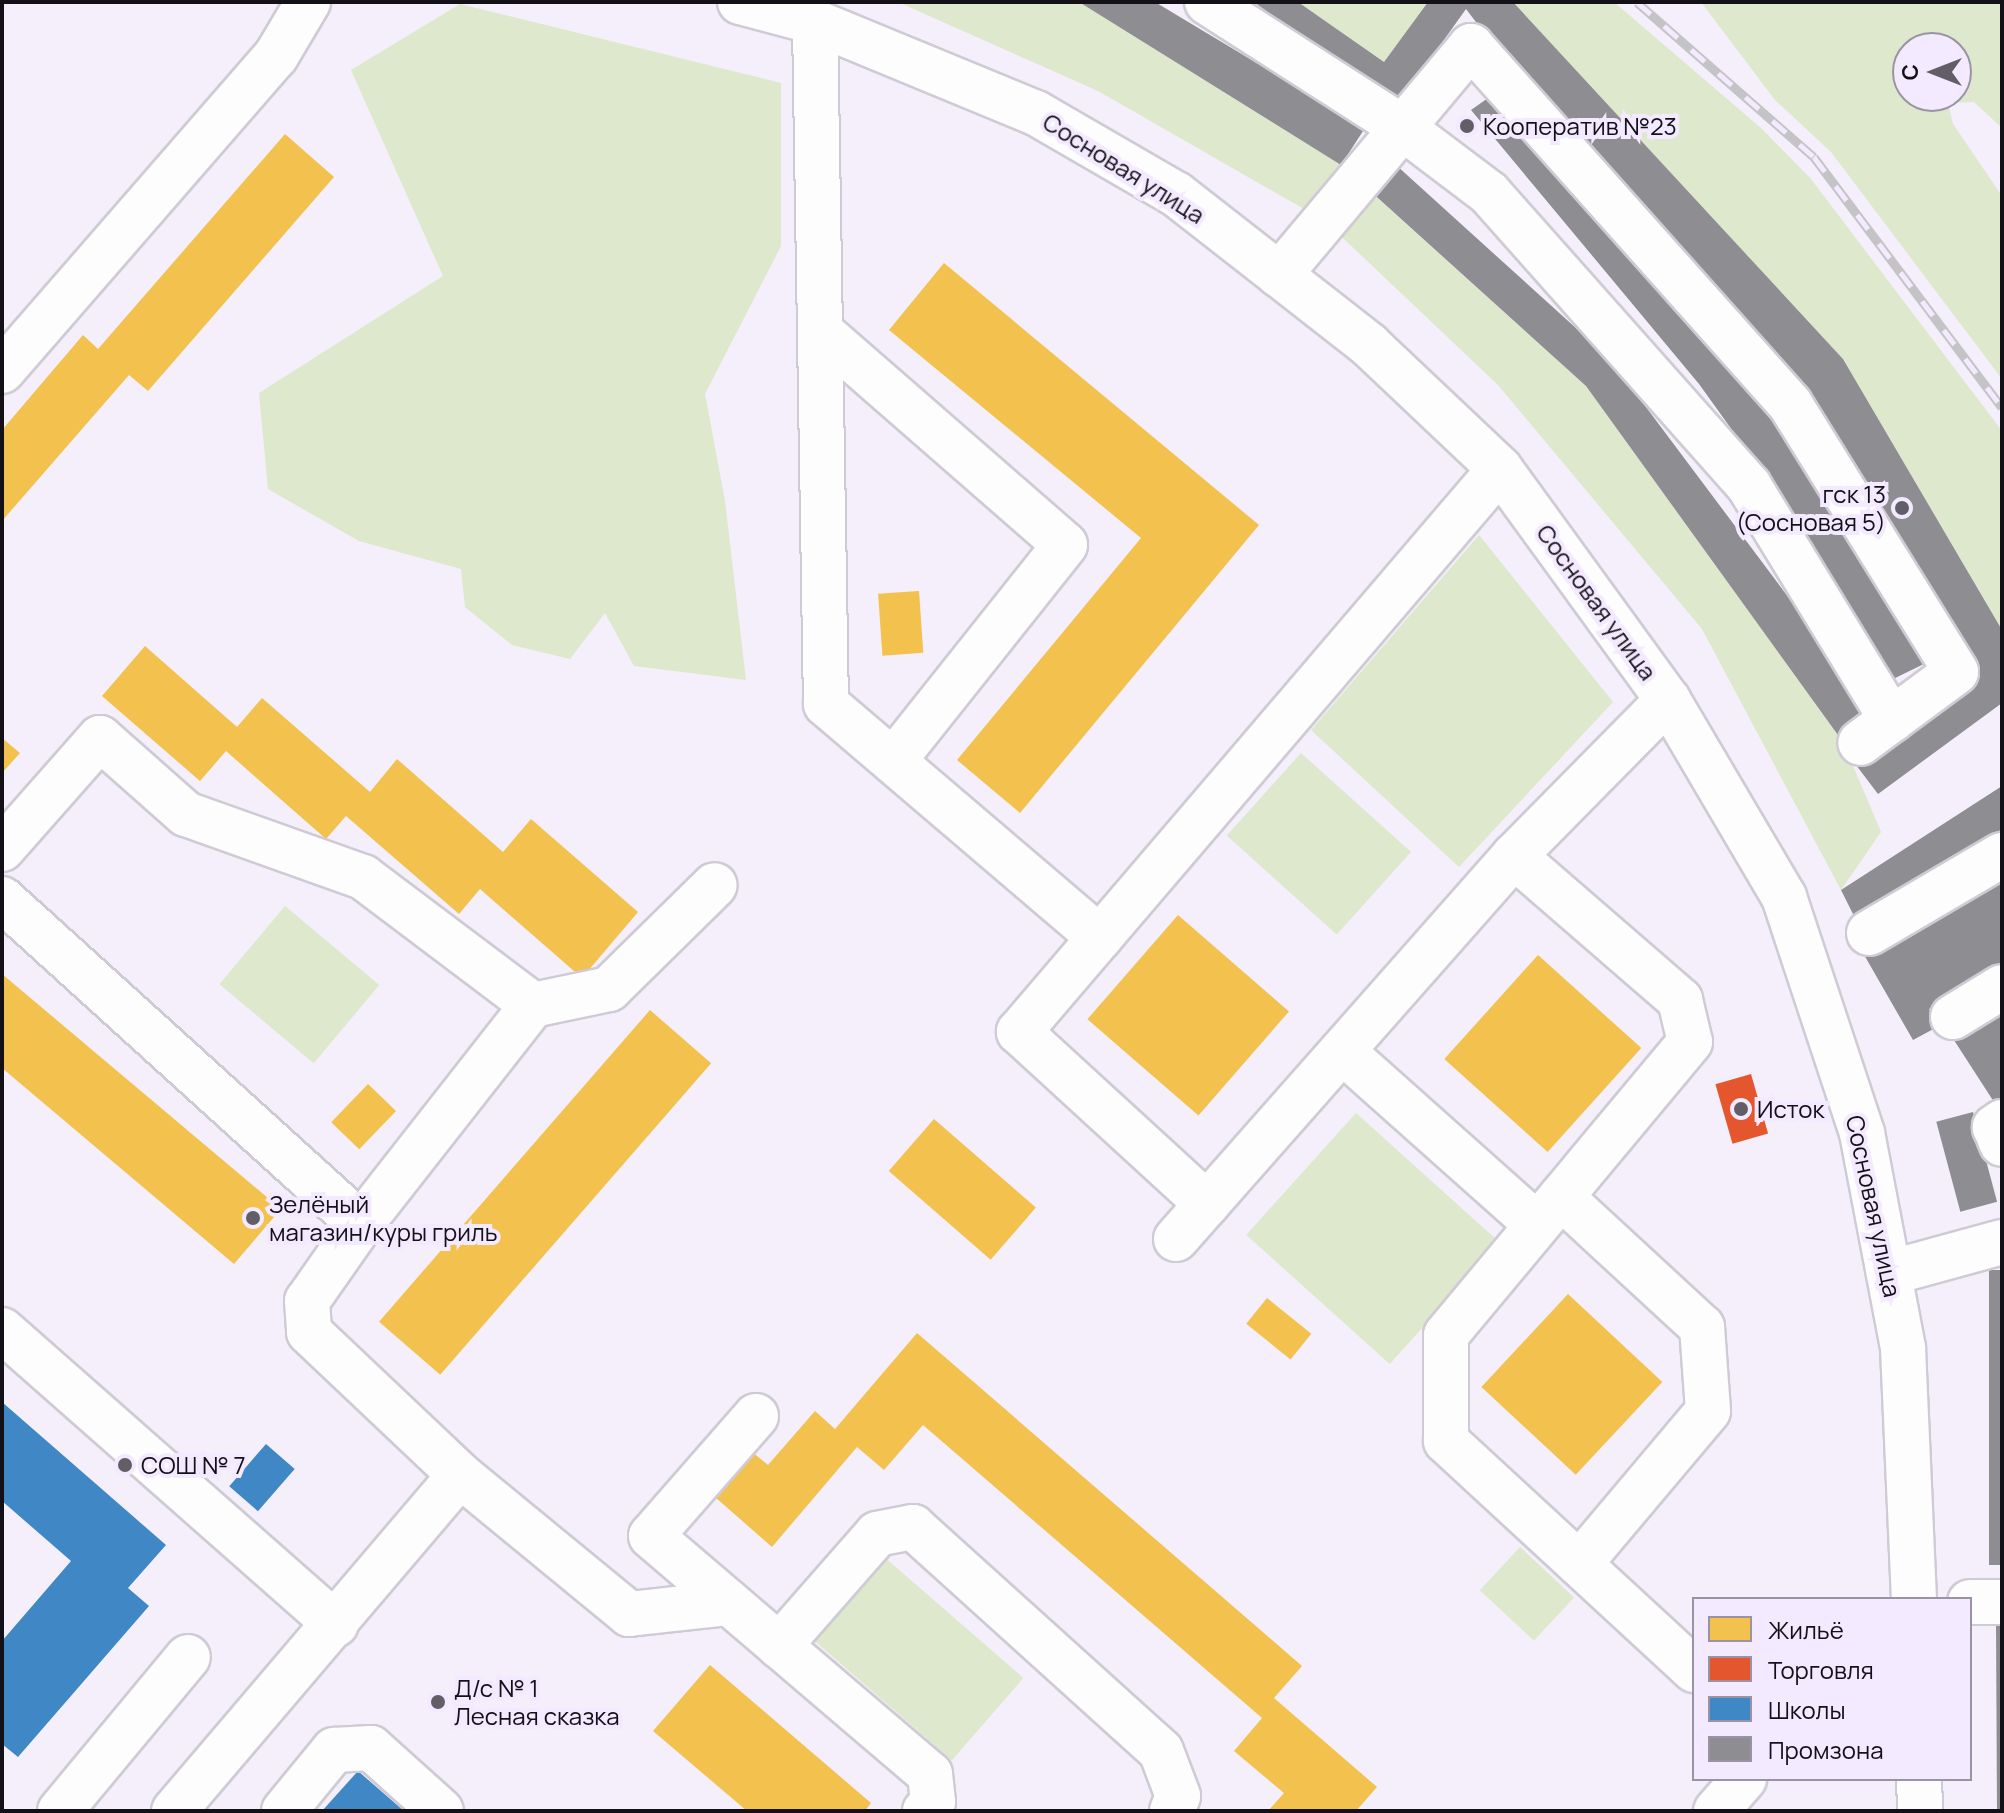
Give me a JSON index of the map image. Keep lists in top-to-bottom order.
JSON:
{
  "streets": {
    "street": ["Сосновая улица"]
  },
  "places": [
    "Кооператив №23",
    "гск 13 (Сосновая 5)",
    "Исток",
    "Зелёный магазин/куры гриль",
    "СОШ № 7",
    "Д/с № 1 Лесная сказка"
  ],
  "legend": [
    "Жильё",
    "Торговля",
    "Школы",
    "Промзона"
  ],
  "north": "left"
}
